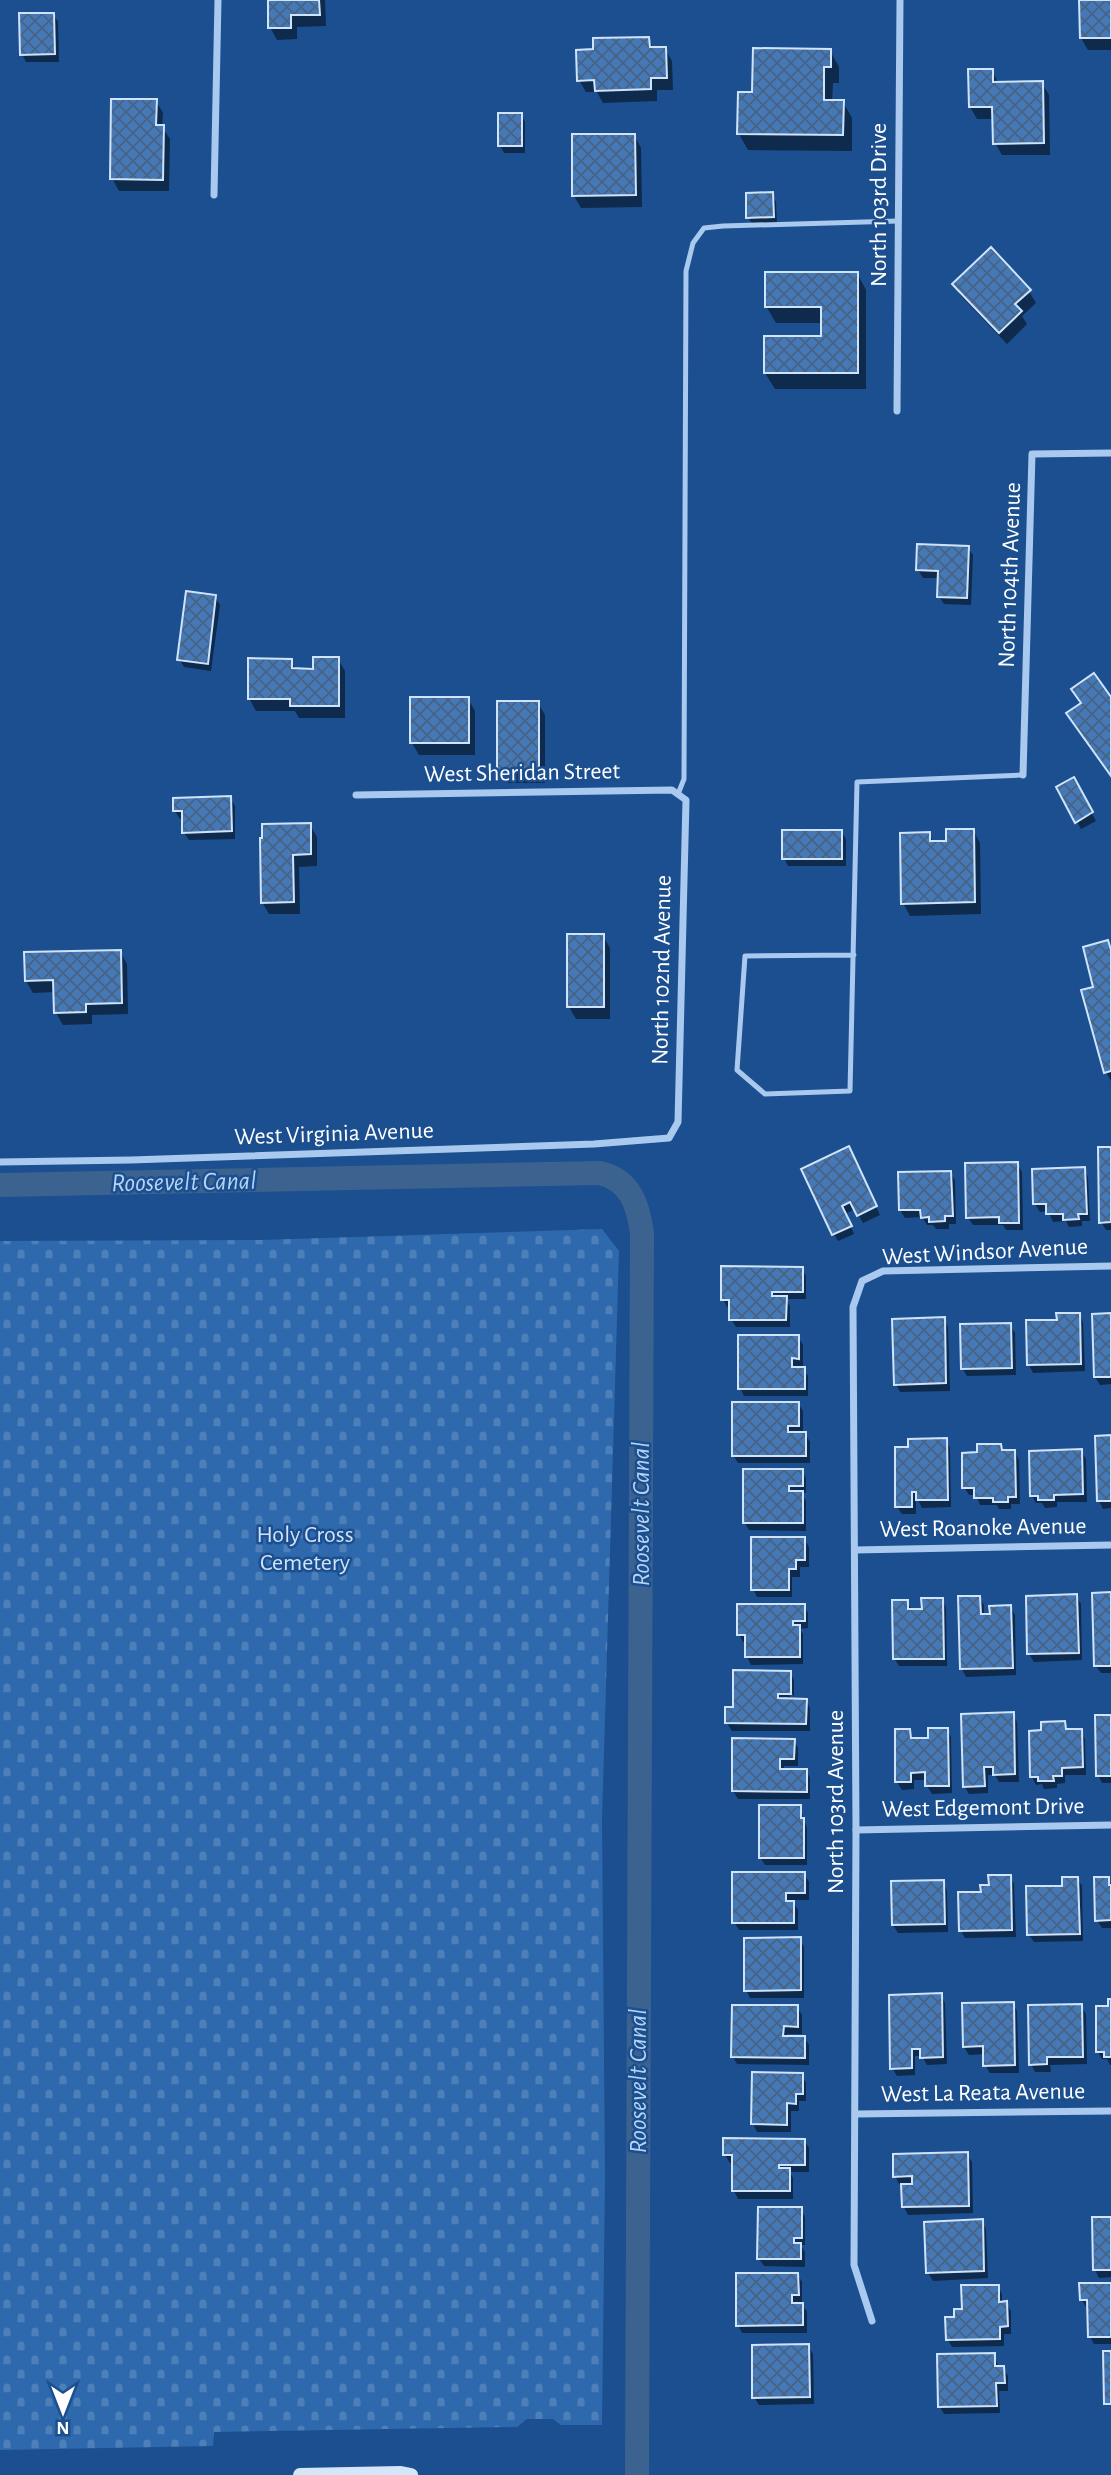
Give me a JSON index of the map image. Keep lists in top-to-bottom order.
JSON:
{
  "streets": {
    "street": [
      "North 103rd Drive",
      "North 104th Avenue",
      "West Sheridan Street",
      "North 102nd Avenue",
      "West Virginia Avenue",
      "West Windsor Avenue",
      "West Roanoke Avenue",
      "North 103rd Avenue",
      "West Edgemont Drive",
      "West La Reata Avenue"
    ]
  },
  "crossings": [
    ["West Sheridan Street", "North 102nd Avenue"],
    ["North 102nd Avenue", "West Virginia Avenue"],
    ["West Windsor Avenue", "North 103rd Avenue"],
    ["West Roanoke Avenue", "North 103rd Avenue"],
    ["North 103rd Avenue", "West Edgemont Drive"],
    ["North 103rd Avenue", "West La Reata Avenue"]
  ],
  "water": ["Roosevelt Canal"],
  "parks": ["Holy Cross Cemetery"],
  "north": "bottom"
}
